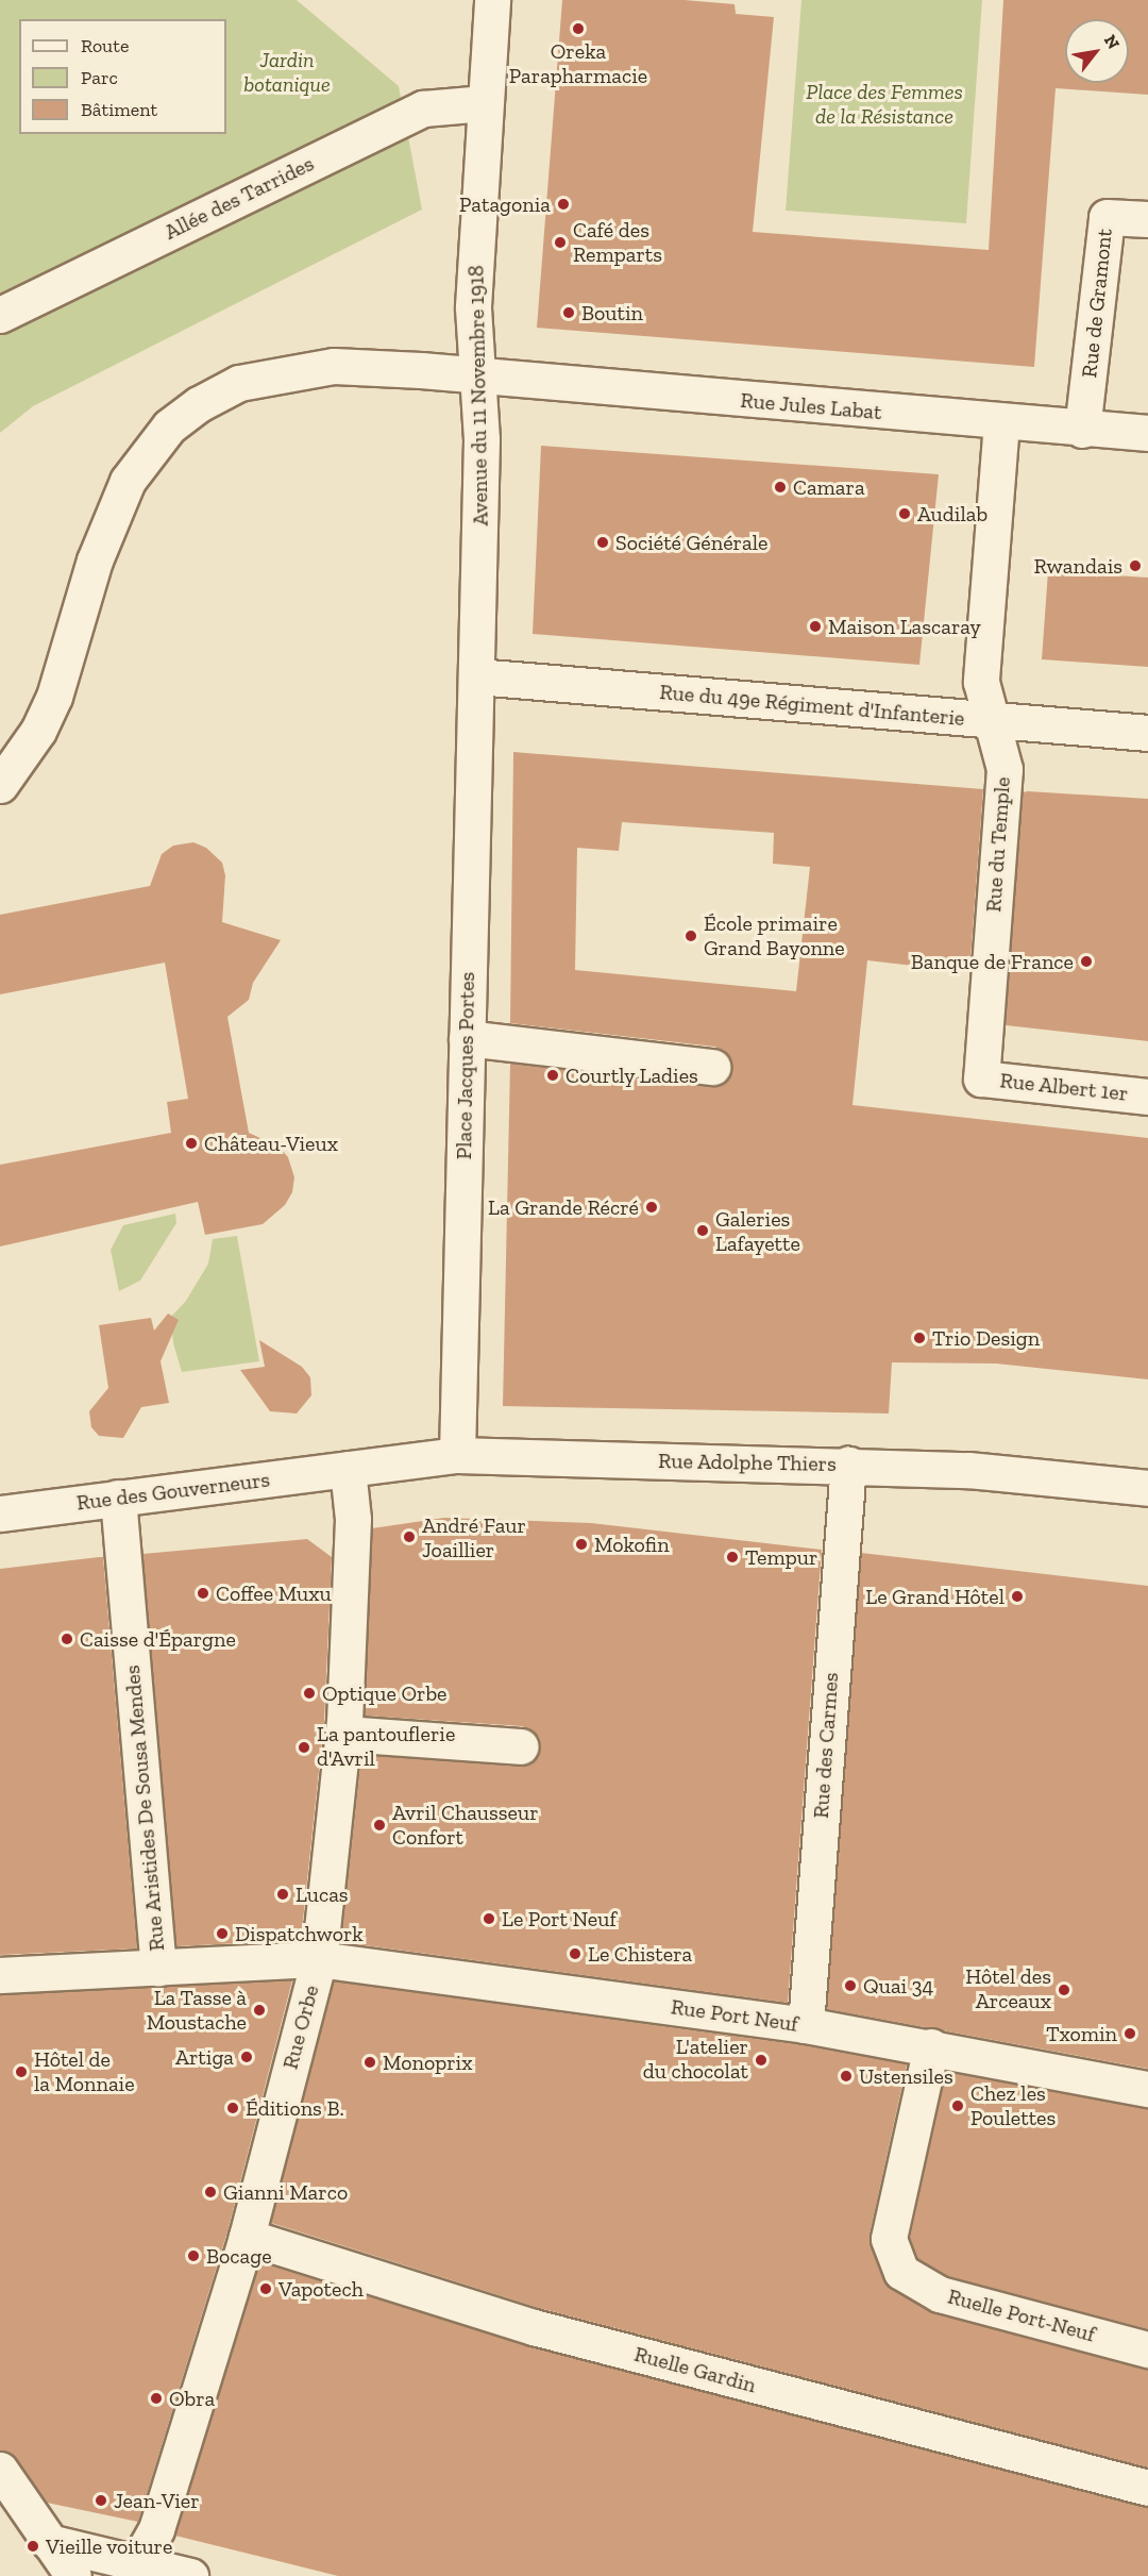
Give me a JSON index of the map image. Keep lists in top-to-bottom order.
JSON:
{
  "streets": {
    "street": [
      "Allée des Tarrides",
      "Rue de Gramont",
      "Avenue du 11 Novembre 1918",
      "Rue Jules Labat",
      "Rue du 49e Régiment d'Infanterie",
      "Rue du Temple",
      "Place Jacques Portes",
      "Rue Albert 1er",
      "Rue Adolphe Thiers",
      "Rue des Gouverneurs",
      "Rue des Carmes",
      "Rue Aristides De Sousa Mendes",
      "Rue Port Neuf",
      "Rue Orbe",
      "Ruelle Port-Neuf",
      "Ruelle Gardin"
    ]
  },
  "crossings": [
    ["Allée des Tarrides", "Avenue du 11 Novembre 1918"],
    ["Rue de Gramont", "Rue Jules Labat"],
    ["Avenue du 11 Novembre 1918", "Rue Jules Labat"],
    ["Avenue du 11 Novembre 1918", "Rue du 49e Régiment d'Infanterie"],
    ["Avenue du 11 Novembre 1918", "Place Jacques Portes"],
    ["Rue Jules Labat", "Rue du Temple"],
    ["Rue du 49e Régiment d'Infanterie", "Rue du Temple"],
    ["Rue du 49e Régiment d'Infanterie", "Place Jacques Portes"],
    ["Rue du Temple", "Rue Albert 1er"],
    ["Place Jacques Portes", "Rue Adolphe Thiers"],
    ["Rue Adolphe Thiers", "Rue des Gouverneurs"],
    ["Rue Adolphe Thiers", "Rue des Carmes"],
    ["Rue Adolphe Thiers", "Rue Orbe"],
    ["Rue des Gouverneurs", "Rue Aristides De Sousa Mendes"],
    ["Rue des Gouverneurs", "Rue Orbe"],
    ["Rue des Carmes", "Rue Port Neuf"],
    ["Rue Aristides De Sousa Mendes", "Rue Port Neuf"],
    ["Rue Port Neuf", "Rue Orbe"],
    ["Rue Port Neuf", "Ruelle Port-Neuf"],
    ["Rue Orbe", "Ruelle Gardin"]
  ],
  "parks": ["Jardin botanique", "Place des Femmes de la Résistance"],
  "places": [
    "Oreka Parapharmacie",
    "Patagonia",
    "Café des Remparts",
    "Boutin",
    "Camara",
    "Audilab",
    "Société Générale",
    "Rwandais",
    "Maison Lascaray",
    "École primaire Grand Bayonne",
    "Banque de France",
    "Courtly Ladies",
    "Château-Vieux",
    "La Grande Récré",
    "Galeries Lafayette",
    "Trio Design",
    "André Faur Joaillier",
    "Mokofin",
    "Tempur",
    "Coffee Muxu",
    "Le Grand Hôtel",
    "Caisse d'Épargne",
    "Optique Orbe",
    "La pantouflerie d'Avril",
    "Avril Chausseur Confort",
    "Lucas",
    "Le Port Neuf",
    "Dispatchwork",
    "Le Chistera",
    "Quai 34",
    "Hôtel des Arceaux",
    "La Tasse à Moustache",
    "Txomin",
    "Artiga",
    "L'atelier du chocolat",
    "Monoprix",
    "Hôtel de la Monnaie",
    "Ustensiles",
    "Chez les Poulettes",
    "Éditions B.",
    "Gianni Marco",
    "Bocage",
    "Vapotech",
    "Obra",
    "Jean-Vier",
    "Vieille voiture"
  ],
  "legend": ["Route", "Parc", "Bâtiment"],
  "north": "top right"
}
